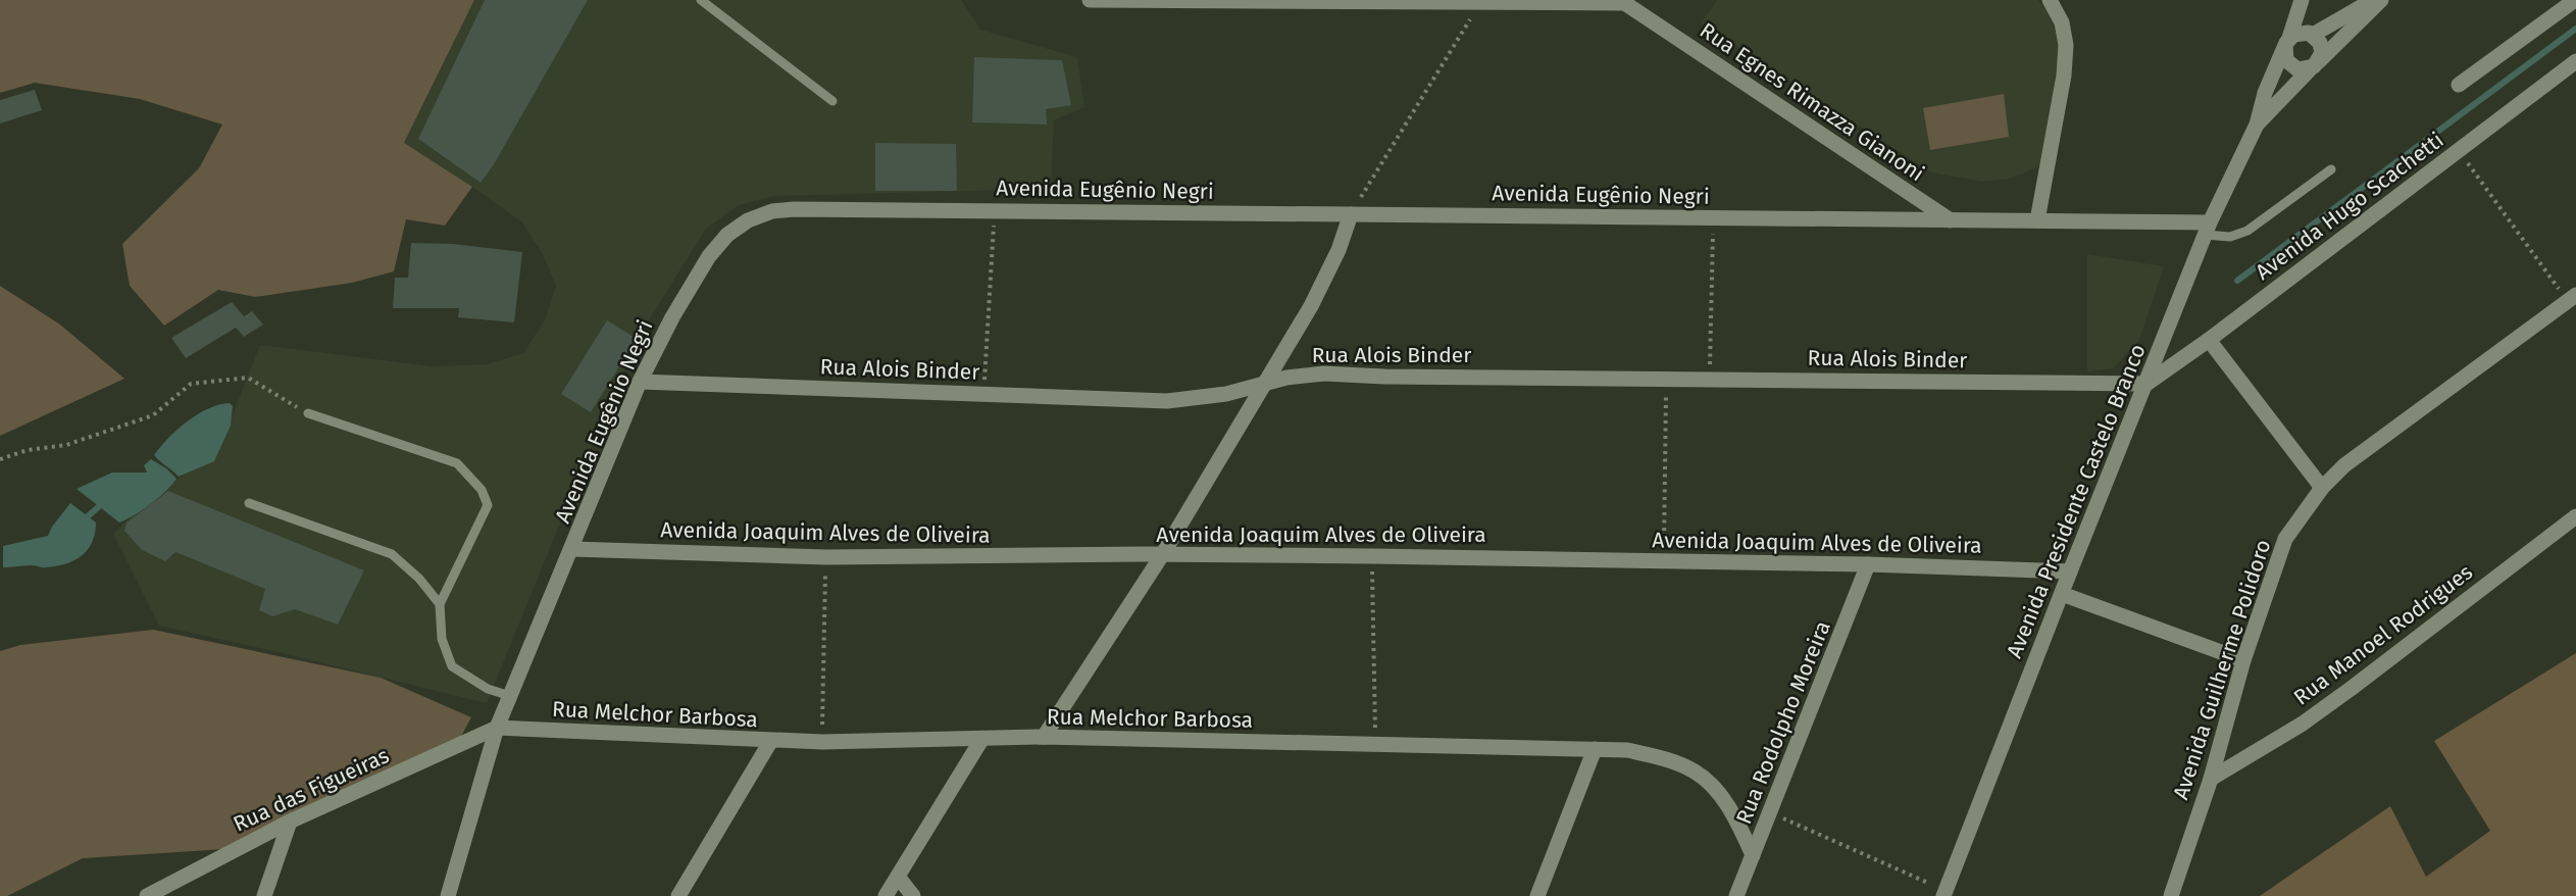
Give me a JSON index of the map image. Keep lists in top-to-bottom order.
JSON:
{
  "streets": {
    "street": [
      "Rua Egnes Rimazza Gianoni",
      "Avenida Eugênio Negri",
      "Avenida Hugo Scachetti",
      "Rua Alois Binder",
      "Avenida Presidente Castelo Branco",
      "Avenida Joaquim Alves de Oliveira",
      "Rua Manoel Rodrigues",
      "Avenida Guilherme Polidoro",
      "Rua Melchor Barbosa",
      "Rua Rodolpho Moreira",
      "Rua das Figueiras"
    ]
  },
  "crossings": [
    ["Rua Egnes Rimazza Gianoni", "Avenida Eugênio Negri"],
    ["Avenida Eugênio Negri", "Rua Alois Binder"],
    ["Avenida Eugênio Negri", "Avenida Presidente Castelo Branco"],
    ["Avenida Eugênio Negri", "Avenida Joaquim Alves de Oliveira"],
    ["Avenida Eugênio Negri", "Rua Melchor Barbosa"],
    ["Avenida Eugênio Negri", "Rua das Figueiras"],
    ["Avenida Hugo Scachetti", "Rua Alois Binder"],
    ["Avenida Hugo Scachetti", "Avenida Presidente Castelo Branco"],
    ["Rua Alois Binder", "Avenida Presidente Castelo Branco"],
    ["Avenida Presidente Castelo Branco", "Avenida Joaquim Alves de Oliveira"],
    ["Avenida Joaquim Alves de Oliveira", "Rua Rodolpho Moreira"],
    ["Rua Manoel Rodrigues", "Avenida Guilherme Polidoro"],
    ["Rua Melchor Barbosa", "Rua Rodolpho Moreira"],
    ["Rua Melchor Barbosa", "Rua das Figueiras"]
  ]
}
